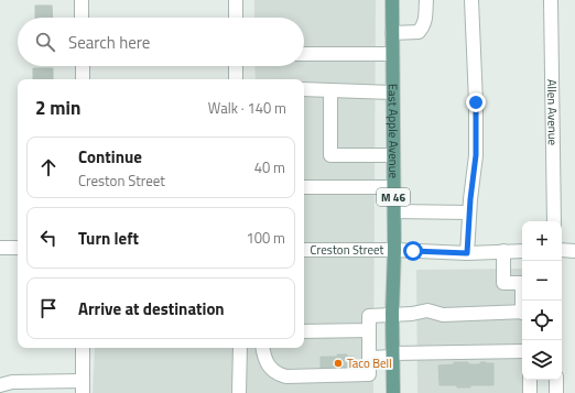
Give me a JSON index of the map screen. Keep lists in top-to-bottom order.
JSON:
{
  "streets": {
    "main road": ["East Apple Avenue", "M 46"],
    "street": ["Allen Avenue", "Creston Street"]
  },
  "crossings": [
    ["East Apple Avenue", "Creston Street"]
  ],
  "places": ["Taco Bell"],
  "page": {
    "search": "Search here",
    "heading": ["2 min", "Walk · 140 m"],
    "list": [
      ["Continue", "Creston Street", "40 m"],
      ["Turn left", "100 m"],
      "Arrive at destination"
    ],
    "map_buttons": ["+", "−"]
  }
}
